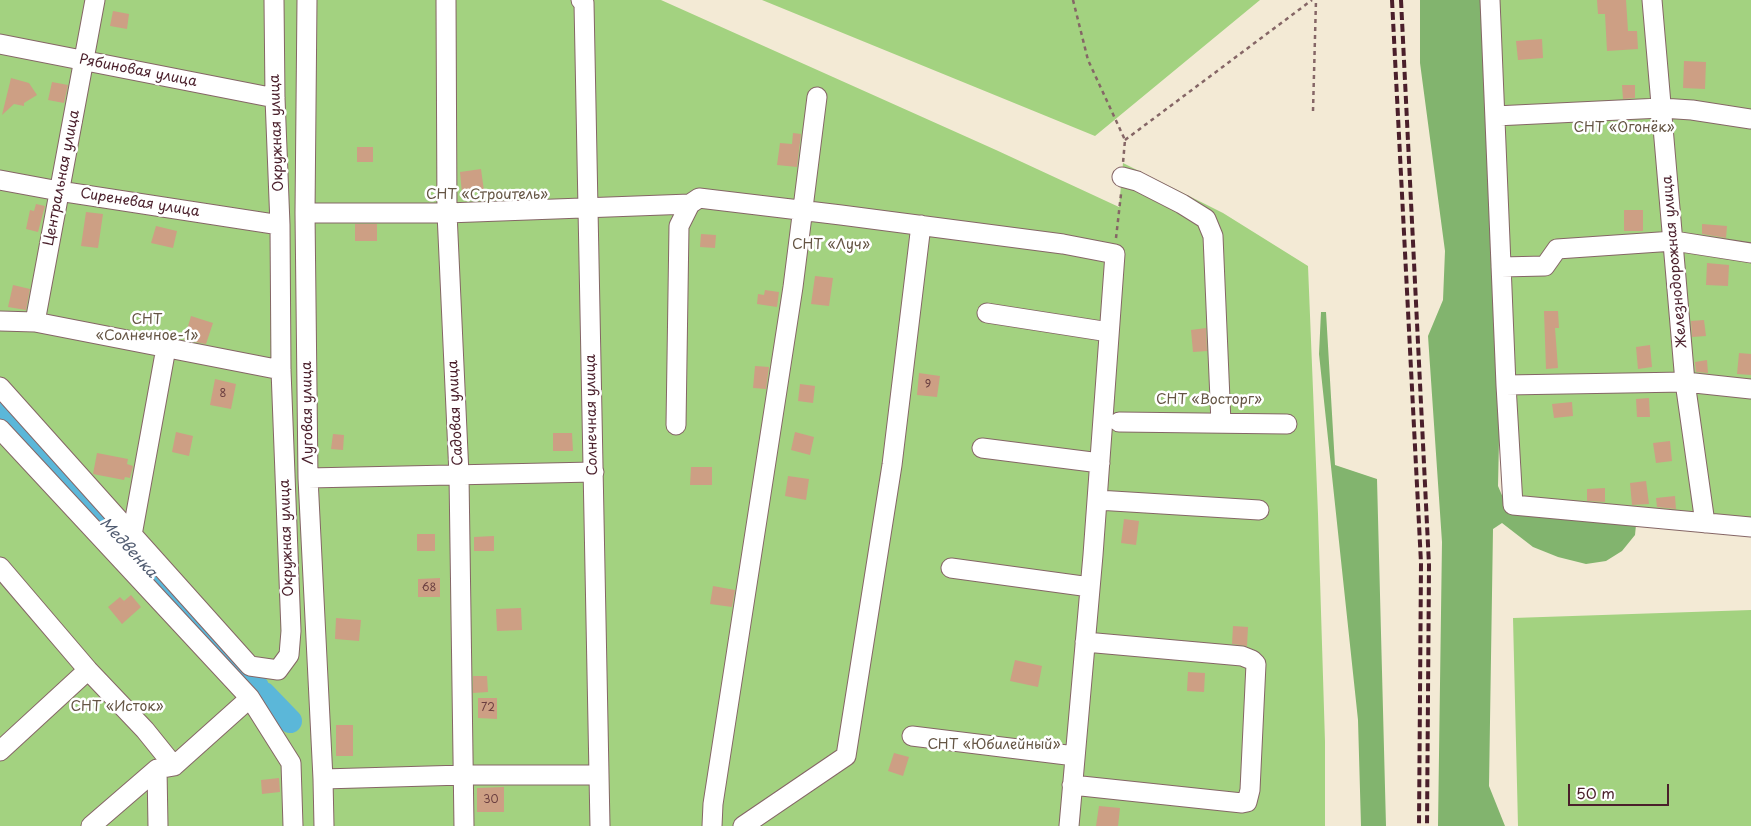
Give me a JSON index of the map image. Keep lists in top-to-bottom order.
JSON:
{
  "streets": {
    "street": [
      "Рябиновая улица",
      "Окружная улица",
      "Центральная улица",
      "Сиреневая улица",
      "Железнодорожная улица",
      "Луговая улица",
      "Садовая улица",
      "Солнечная улица"
    ]
  },
  "crossings": [
    ["Рябиновая улица", "Окружная улица"],
    ["Рябиновая улица", "Центральная улица"],
    ["Окружная улица", "Сиреневая улица"],
    ["Центральная улица", "Сиреневая улица"]
  ],
  "water": ["Медвенка"],
  "parks": [
    "СНТ «Огонёк»",
    "СНТ «Строитель»",
    "СНТ «Луч»",
    "СНТ «Солнечное-1»",
    "СНТ «Восторг»",
    "СНТ «Исток»",
    "СНТ «Юбилейный»"
  ],
  "house_numbers": [
    "9",
    "8",
    "68",
    "72",
    "30"
  ],
  "scale_bar": "50 m"
}
